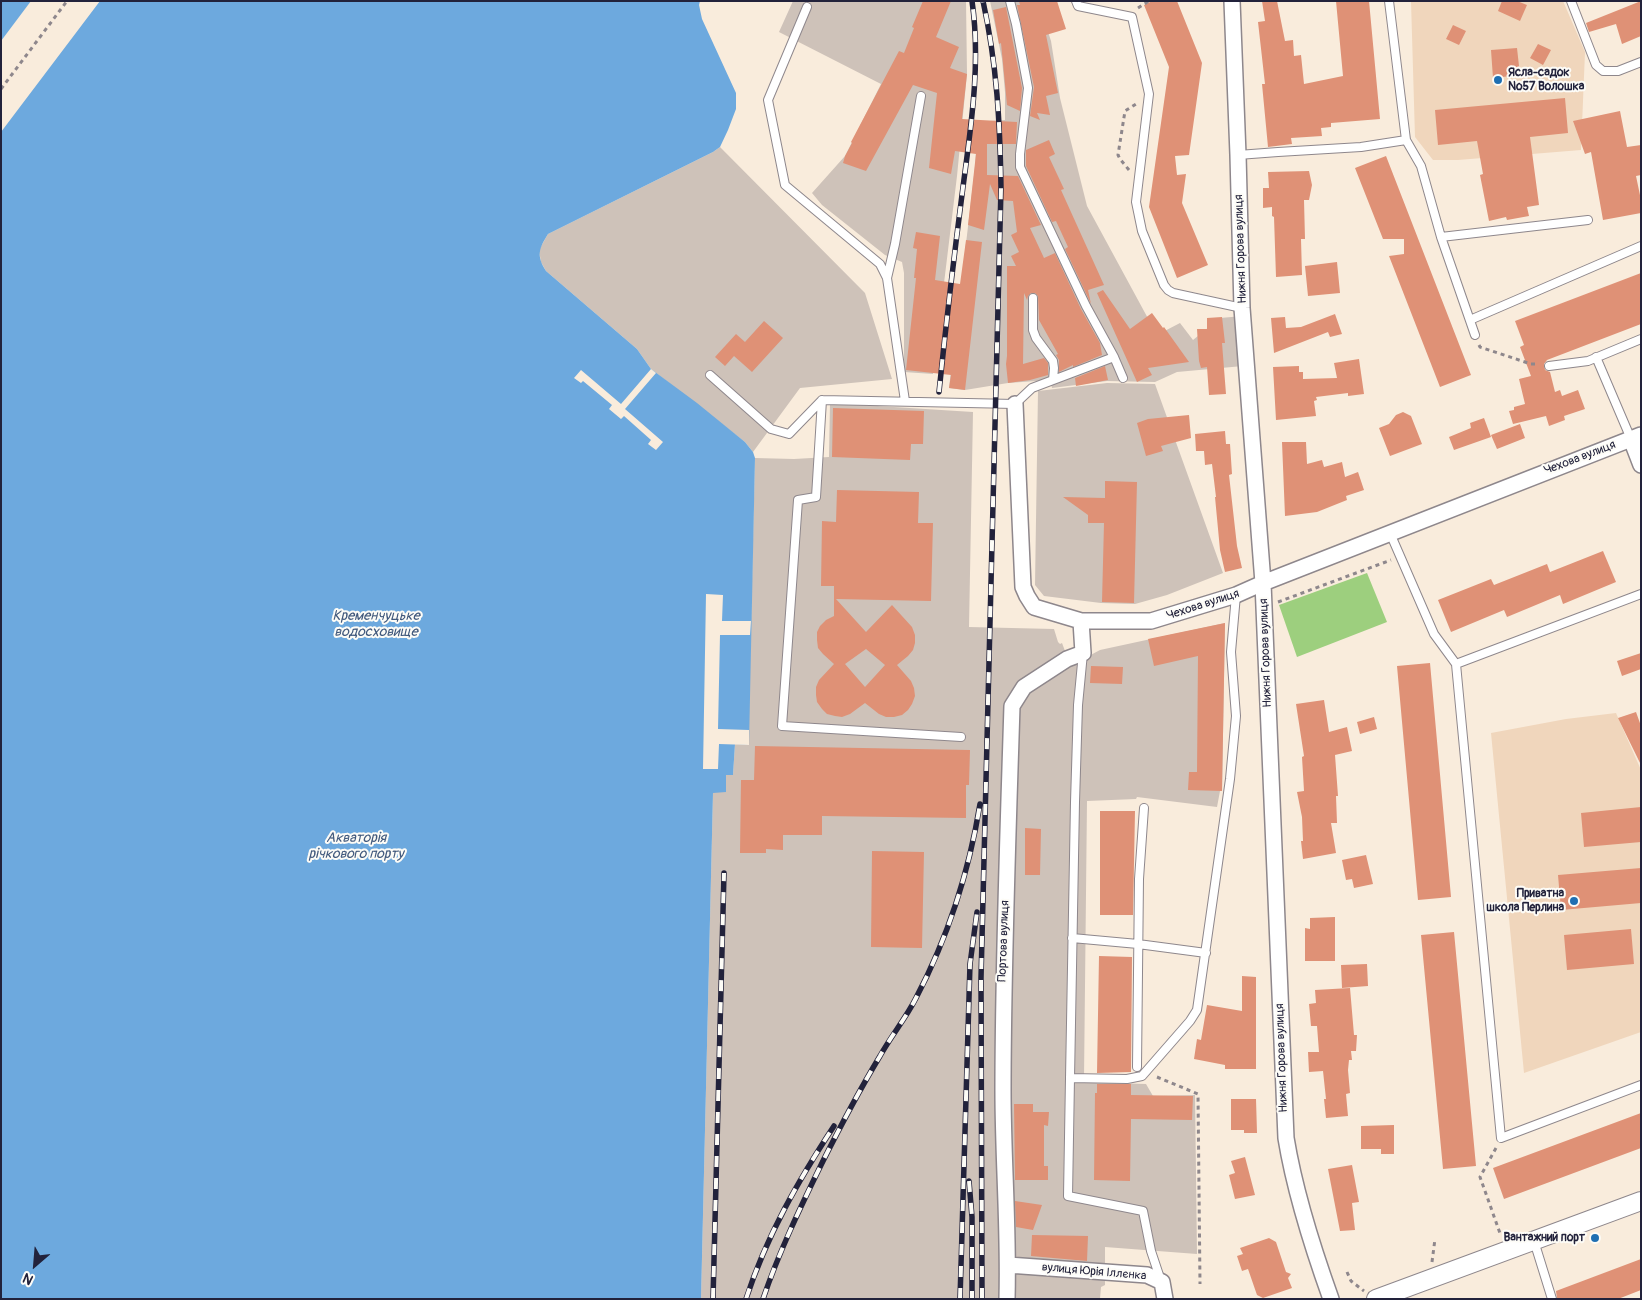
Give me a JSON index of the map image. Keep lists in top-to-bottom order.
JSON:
{
  "streets": {
    "street": [
      "Нижня Горова вулиця",
      "Чехова вулиця",
      "Портова вулиця",
      "вулиця Юрія Іллєнка"
    ]
  },
  "crossings": [
    ["Нижня Горова вулиця", "Чехова вулиця"],
    ["Портова вулиця", "вулиця Юрія Іллєнка"]
  ],
  "water": ["Кременчуцьке водосховище", "Акваторія річкового порту"],
  "places": ["Ясла-садок №57 Волошка", "Приватна школа Перлина", "Вантажний порт"],
  "north": "bottom left"
}
